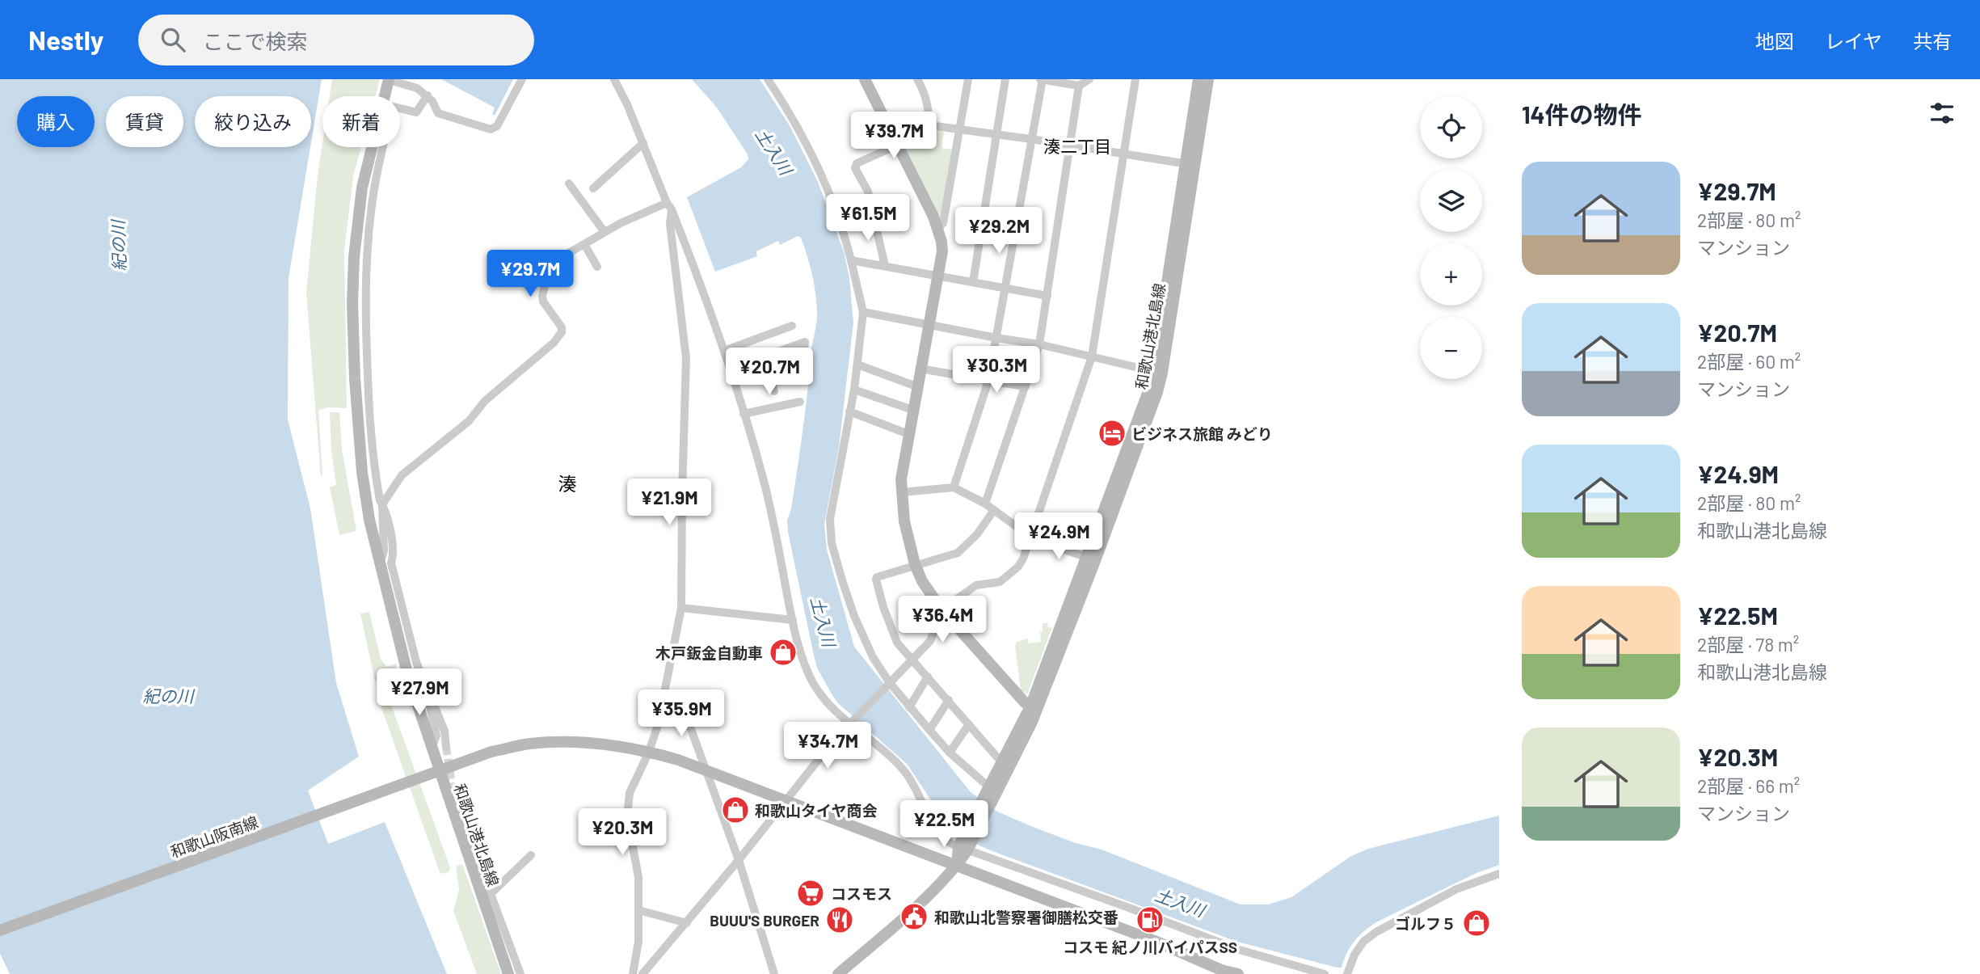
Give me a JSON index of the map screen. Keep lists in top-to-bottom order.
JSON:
{
  "streets": {
    "main road": ["和歌山港北島線", "和歌山阪南線"]
  },
  "crossings": [
    ["和歌山港北島線", "和歌山阪南線"]
  ],
  "districts": ["湊二丁目", "湊"],
  "water": ["土入川", "紀の川"],
  "places": {
    "hotel": ["ビジネス旅館 みどり"],
    "shop": ["木戸鈑金自動車", "和歌山タイヤ商会", "ゴルフ５"],
    "supermarket": ["コスモス"],
    "public building": ["和歌山北警察署御膳松交番"],
    "restaurant": ["BUUU'S BURGER"],
    "fuel station": ["コスモ 紀ノ川バイパスSS"]
  },
  "page": {
    "header": "Nestly",
    "search": "ここで検索",
    "nav": ["地図", "レイヤ", "共有"],
    "heading": "14件の物件",
    "map_buttons": ["+", "−"],
    "chip": [
      "購入",
      "賃貸",
      "絞り込み",
      "新着"
    ],
    "price": [
      "¥39.7M",
      "¥61.5M",
      "¥29.2M",
      "¥29.7M",
      "¥30.3M",
      "¥20.7M",
      "¥21.9M",
      "¥24.9M",
      "¥36.4M",
      "¥27.9M",
      "¥35.9M",
      "¥34.7M",
      "¥22.5M",
      "¥20.3M"
    ],
    "list": [
      {
        "name": "¥29.7M",
        "note": "2部屋 · 80 m² · マンション"
      },
      {
        "name": "¥20.7M",
        "note": "2部屋 · 60 m² · マンション"
      },
      {
        "name": "¥24.9M",
        "note": "2部屋 · 80 m² · 和歌山港北島線"
      },
      {
        "name": "¥22.5M",
        "note": "2部屋 · 78 m² · 和歌山港北島線"
      },
      {
        "name": "¥20.3M",
        "note": "2部屋 · 66 m² · マンション"
      }
    ]
  }
}
